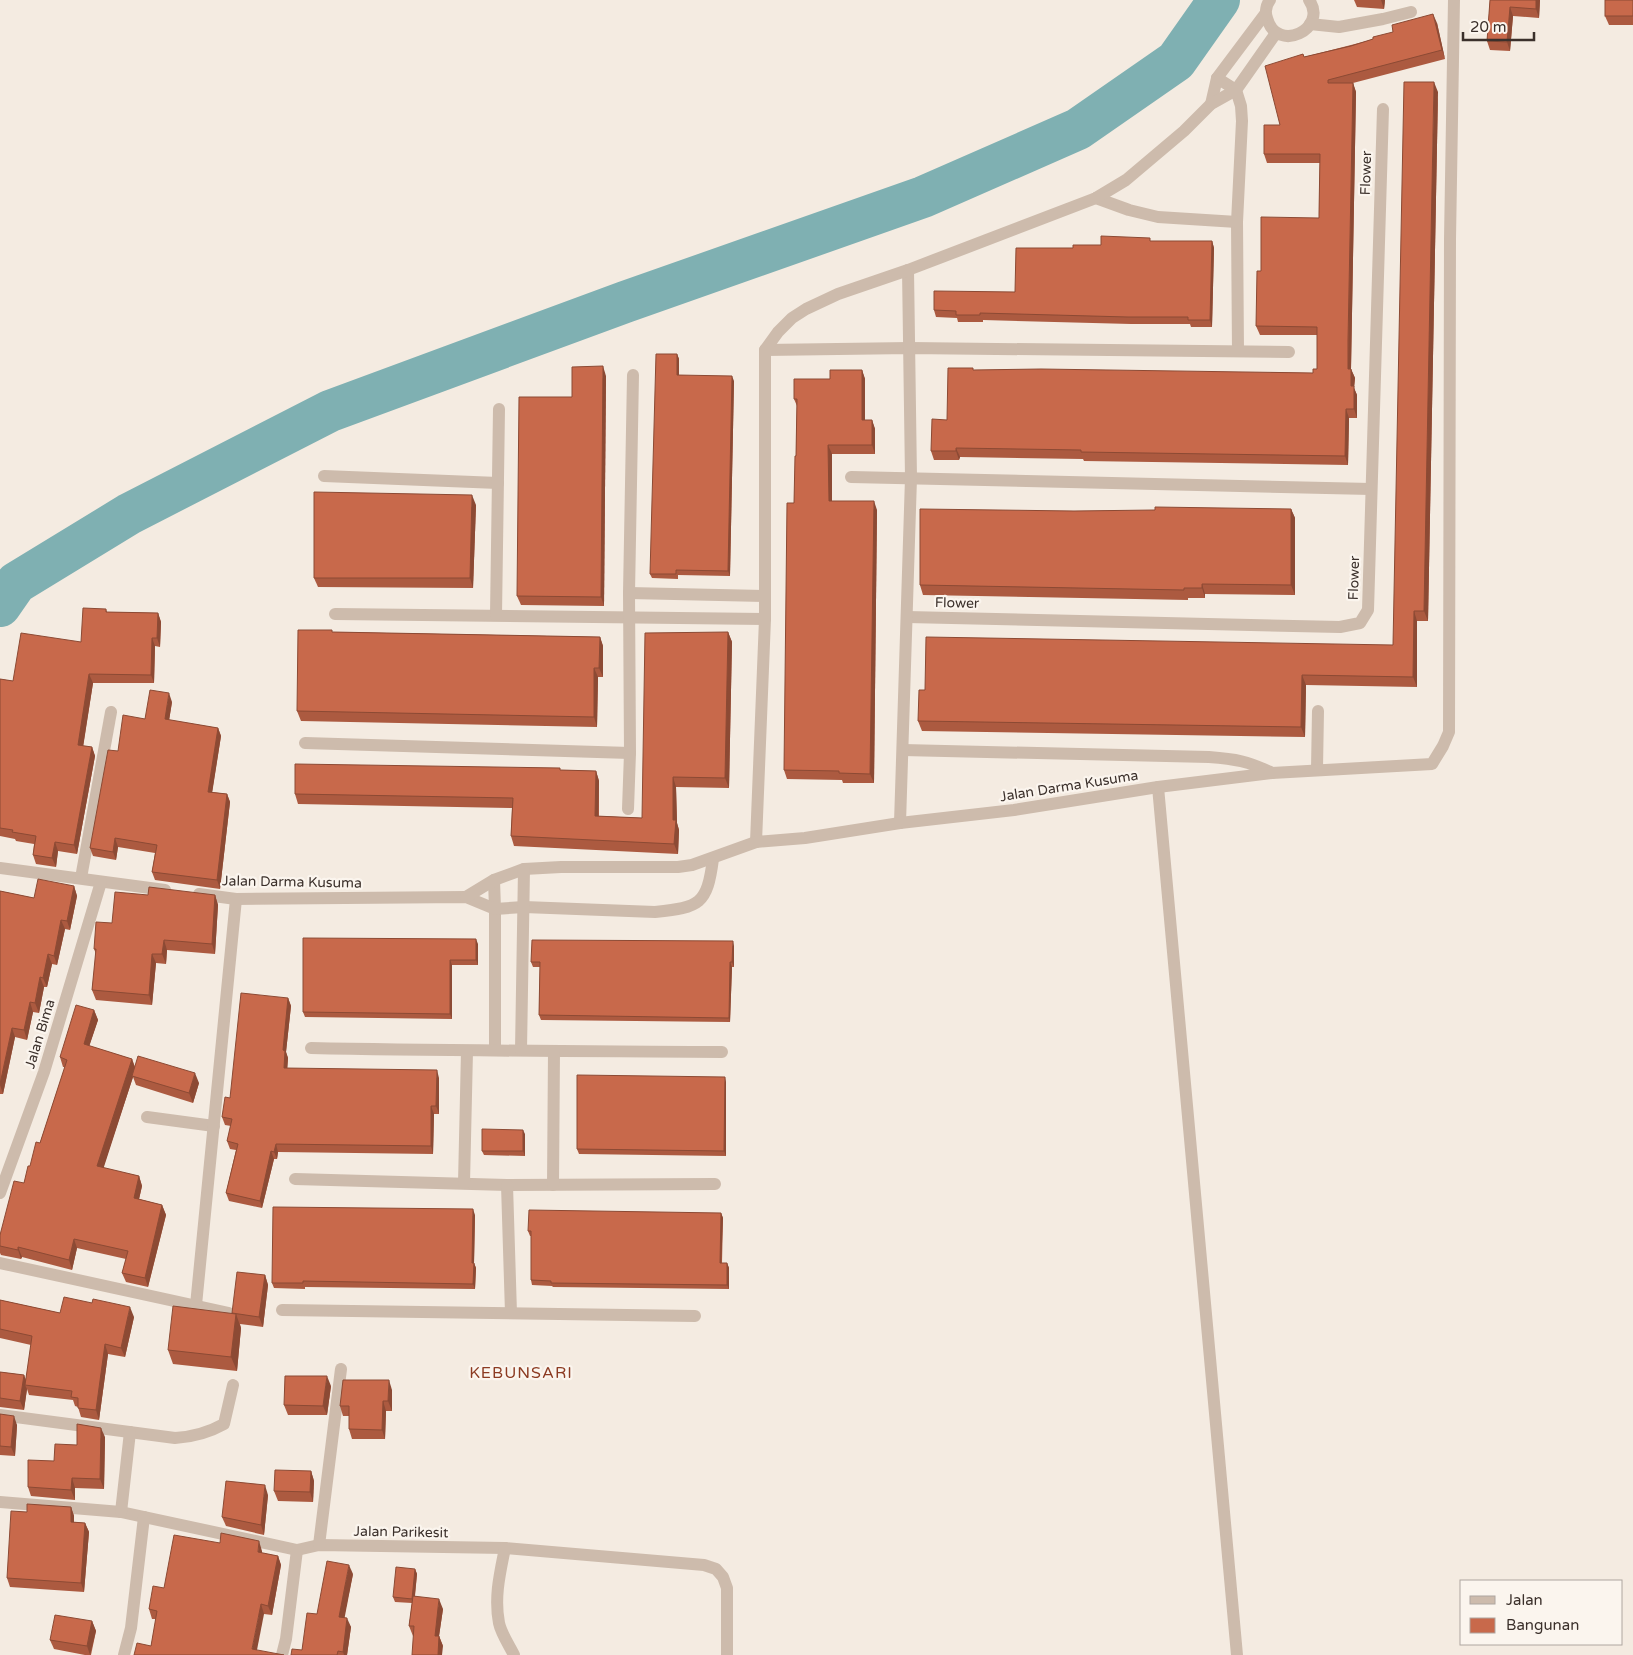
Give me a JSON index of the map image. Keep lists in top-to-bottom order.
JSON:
{
  "streets": {
    "street": [
      "Flower",
      "Jalan Darma Kusuma",
      "Jalan Bima",
      "Jalan Parikesit"
    ]
  },
  "crossings": [
    ["Jalan Darma Kusuma", "Jalan Bima"]
  ],
  "districts": ["KEBUNSARI"],
  "legend": ["Jalan", "Bangunan"],
  "scale_bar": "20 m"
}
